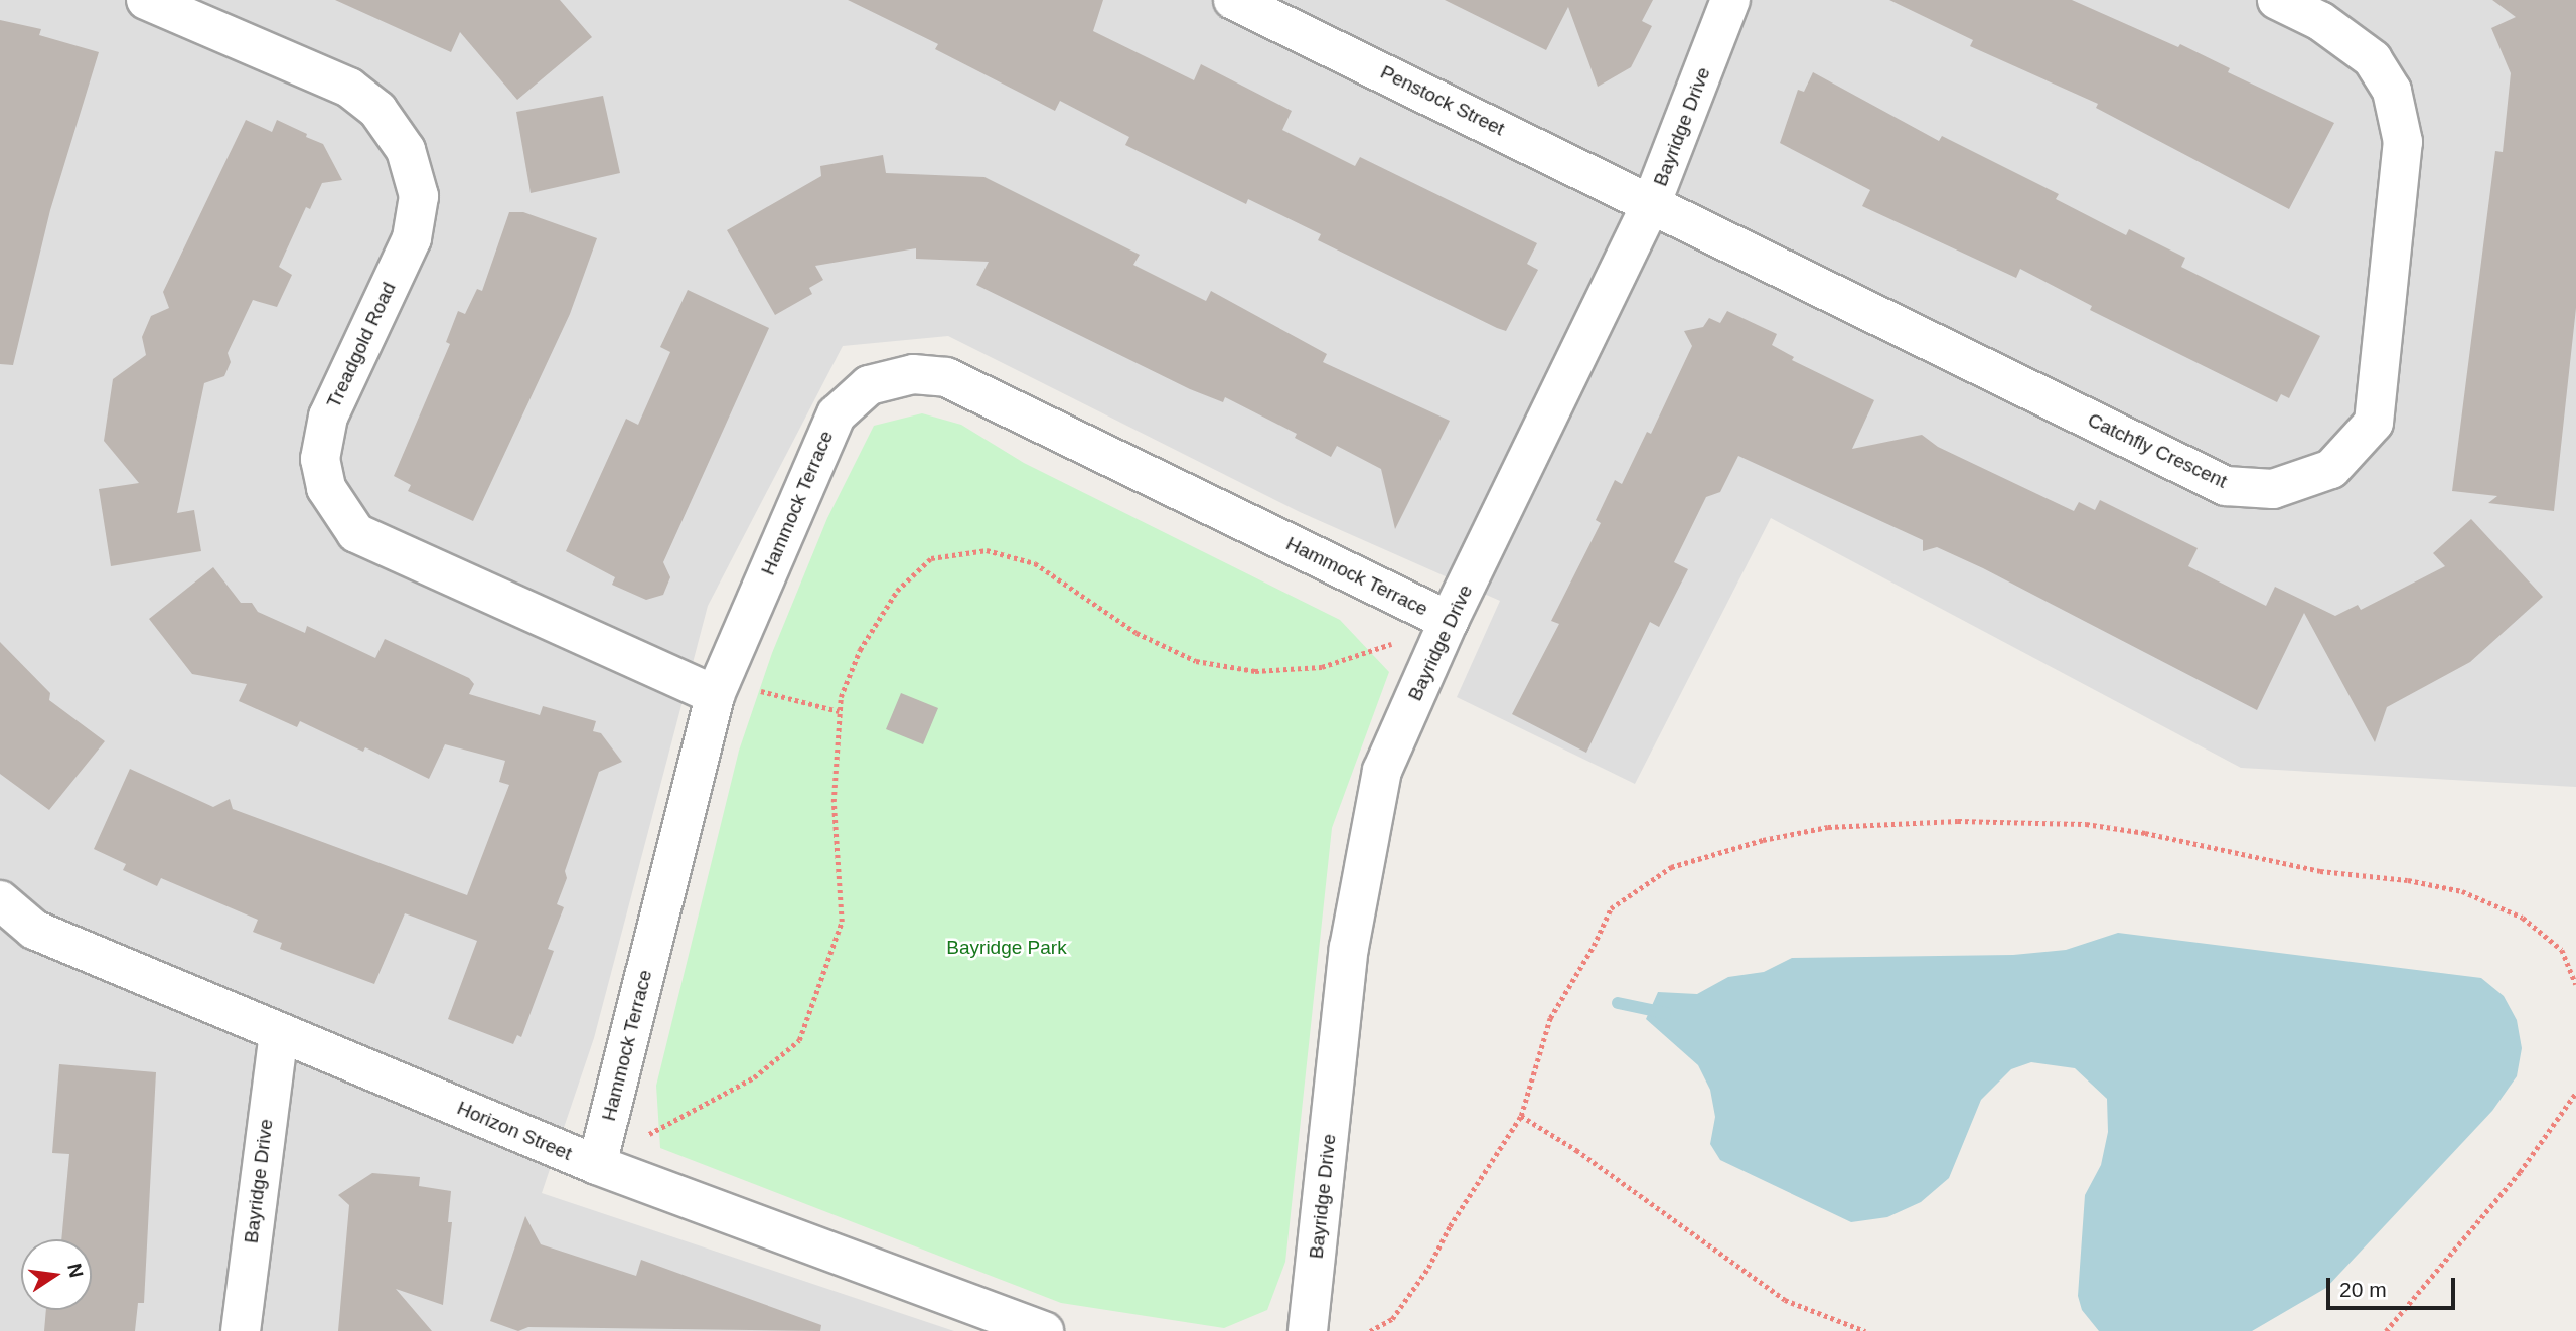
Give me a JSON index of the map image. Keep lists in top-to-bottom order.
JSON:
{
  "streets": {
    "street": [
      "Penstock Street",
      "Bayridge Drive",
      "Treadgold Road",
      "Catchfly Crescent",
      "Hammock Terrace",
      "Horizon Street"
    ]
  },
  "crossings": [
    ["Penstock Street", "Bayridge Drive"],
    ["Penstock Street", "Catchfly Crescent"],
    ["Bayridge Drive", "Catchfly Crescent"],
    ["Bayridge Drive", "Hammock Terrace"],
    ["Bayridge Drive", "Horizon Street"],
    ["Treadgold Road", "Hammock Terrace"],
    ["Hammock Terrace", "Horizon Street"]
  ],
  "parks": ["Bayridge Park"],
  "scale_bar": "20 m",
  "north": "right"
}
